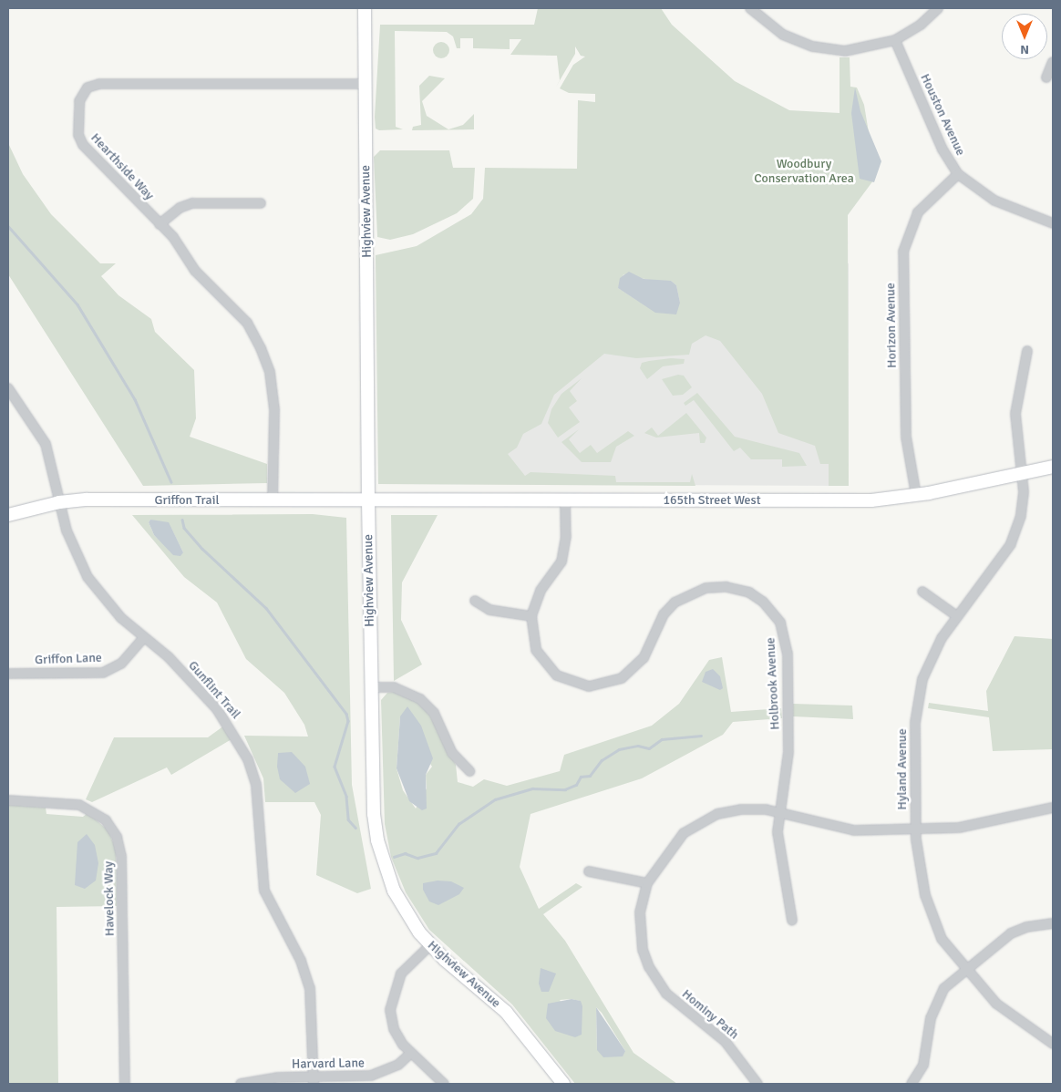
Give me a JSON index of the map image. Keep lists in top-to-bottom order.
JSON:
{
  "streets": {
    "street": [
      "Houston Avenue",
      "Hearthside Way",
      "Highview Avenue",
      "Horizon Avenue",
      "Griffon Trail",
      "165th Street West",
      "Griffon Lane",
      "Holbrook Avenue",
      "Gunflint Trail",
      "Hyland Avenue",
      "Havelock Way",
      "Hominy Path",
      "Harvard Lane"
    ]
  },
  "crossings": [
    ["Houston Avenue", "Horizon Avenue"],
    ["Hearthside Way", "Highview Avenue"],
    ["Hearthside Way", "Griffon Trail"],
    ["Highview Avenue", "Griffon Trail"],
    ["Highview Avenue", "165th Street West"],
    ["Horizon Avenue", "165th Street West"],
    ["Griffon Trail", "165th Street West"],
    ["Griffon Trail", "Gunflint Trail"],
    ["165th Street West", "Holbrook Avenue"],
    ["165th Street West", "Hyland Avenue"],
    ["Griffon Lane", "Gunflint Trail"],
    ["Holbrook Avenue", "Hominy Path"],
    ["Gunflint Trail", "Harvard Lane"],
    ["Hyland Avenue", "Hominy Path"]
  ],
  "parks": ["Woodbury Conservation Area"],
  "north": "bottom"
}
